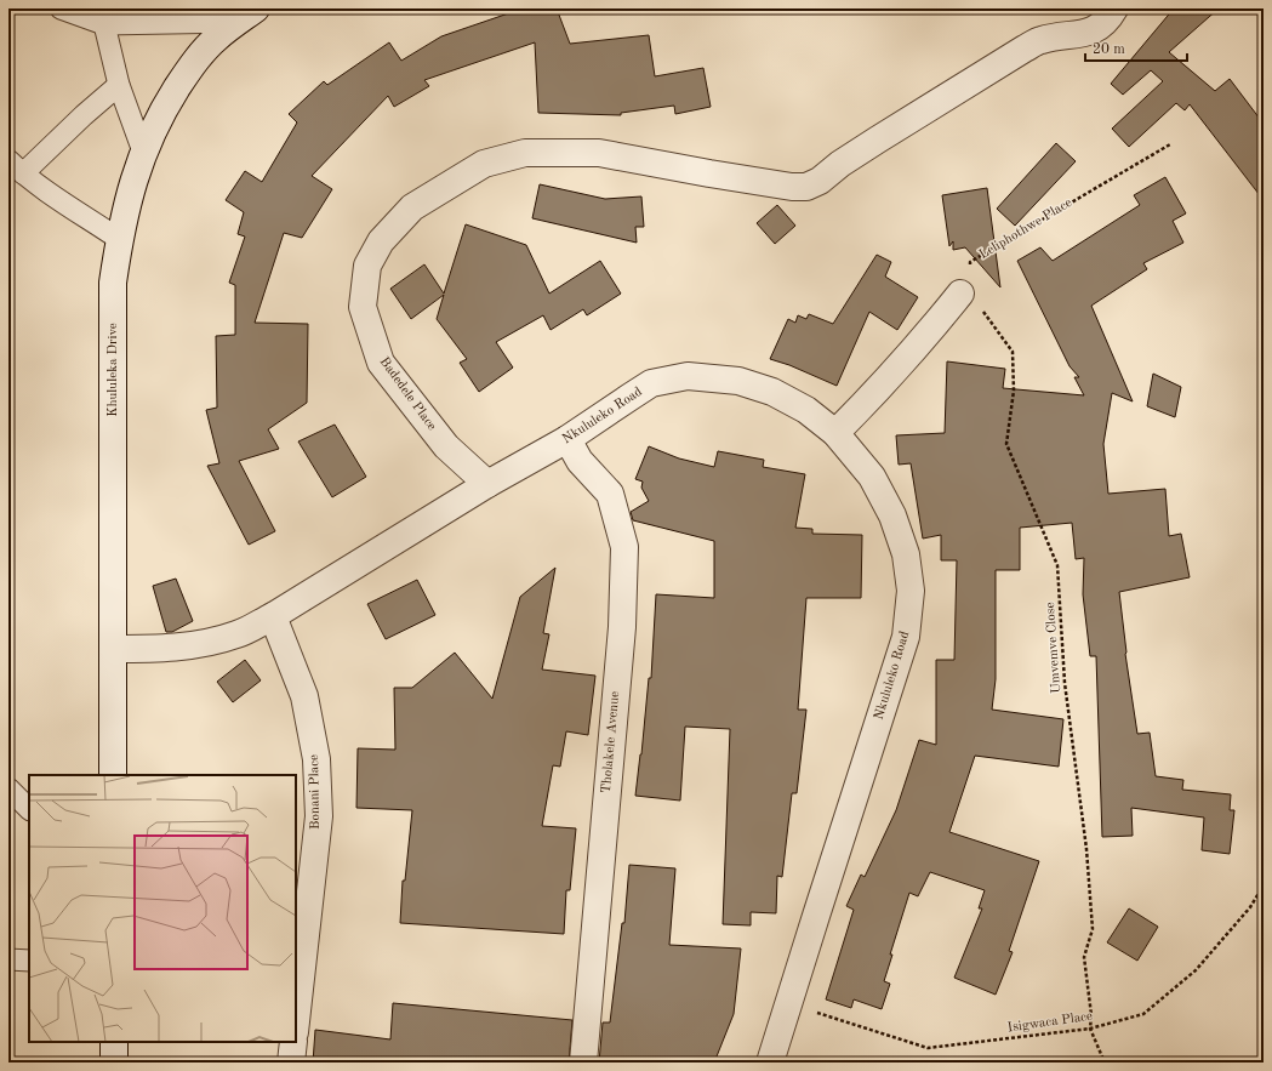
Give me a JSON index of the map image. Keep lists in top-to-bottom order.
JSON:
{
  "streets": {
    "street": [
      "Khululeka Drive",
      "Badedele Place",
      "Nkululeko Road",
      "Tholakele Avenue",
      "Bonani Place"
    ],
    "path": ["Leliphothwe Place", "Umvemve Close", "Isigwaca Place"]
  },
  "crossings": [
    ["Leliphothwe Place", "Umvemve Close"],
    ["Khululeka Drive", "Nkululeko Road"],
    ["Badedele Place", "Nkululeko Road"],
    ["Nkululeko Road", "Tholakele Avenue"],
    ["Nkululeko Road", "Bonani Place"],
    ["Nkululeko Road", "Isigwaca Place"],
    ["Umvemve Close", "Isigwaca Place"]
  ],
  "scale_bar": "20 m"
}
